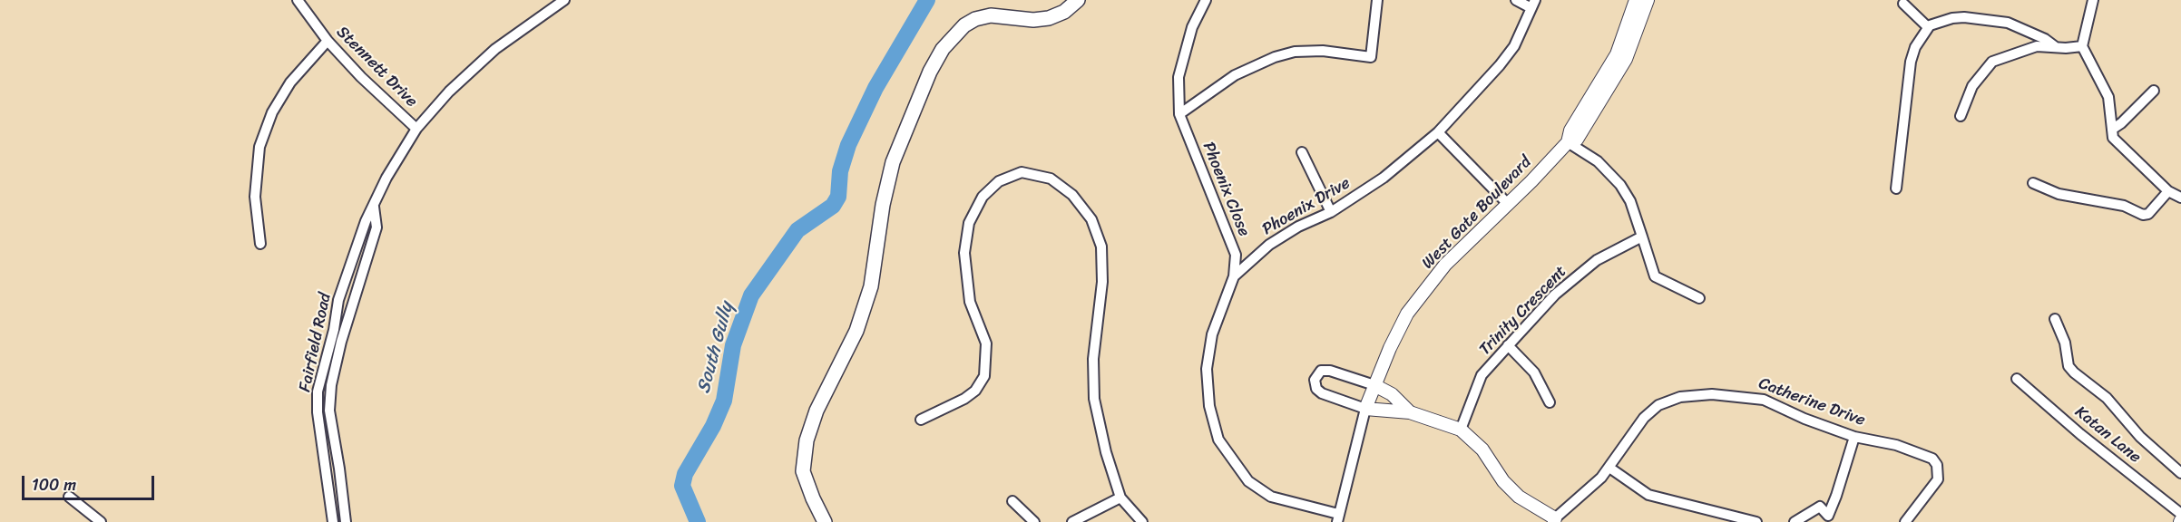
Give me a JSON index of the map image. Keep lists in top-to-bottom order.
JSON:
{
  "streets": {
    "street": [
      "Stennett Drive",
      "Phoenix Close",
      "Phoenix Drive",
      "West Gate Boulevard",
      "Trinity Crescent",
      "Fairfield Road",
      "Catherine Drive",
      "Katan Lane"
    ]
  },
  "crossings": [
    ["Stennett Drive", "Fairfield Road"],
    ["Phoenix Close", "Phoenix Drive"],
    ["Phoenix Drive", "West Gate Boulevard"]
  ],
  "water": ["South Gully"],
  "scale_bar": "100 m"
}
